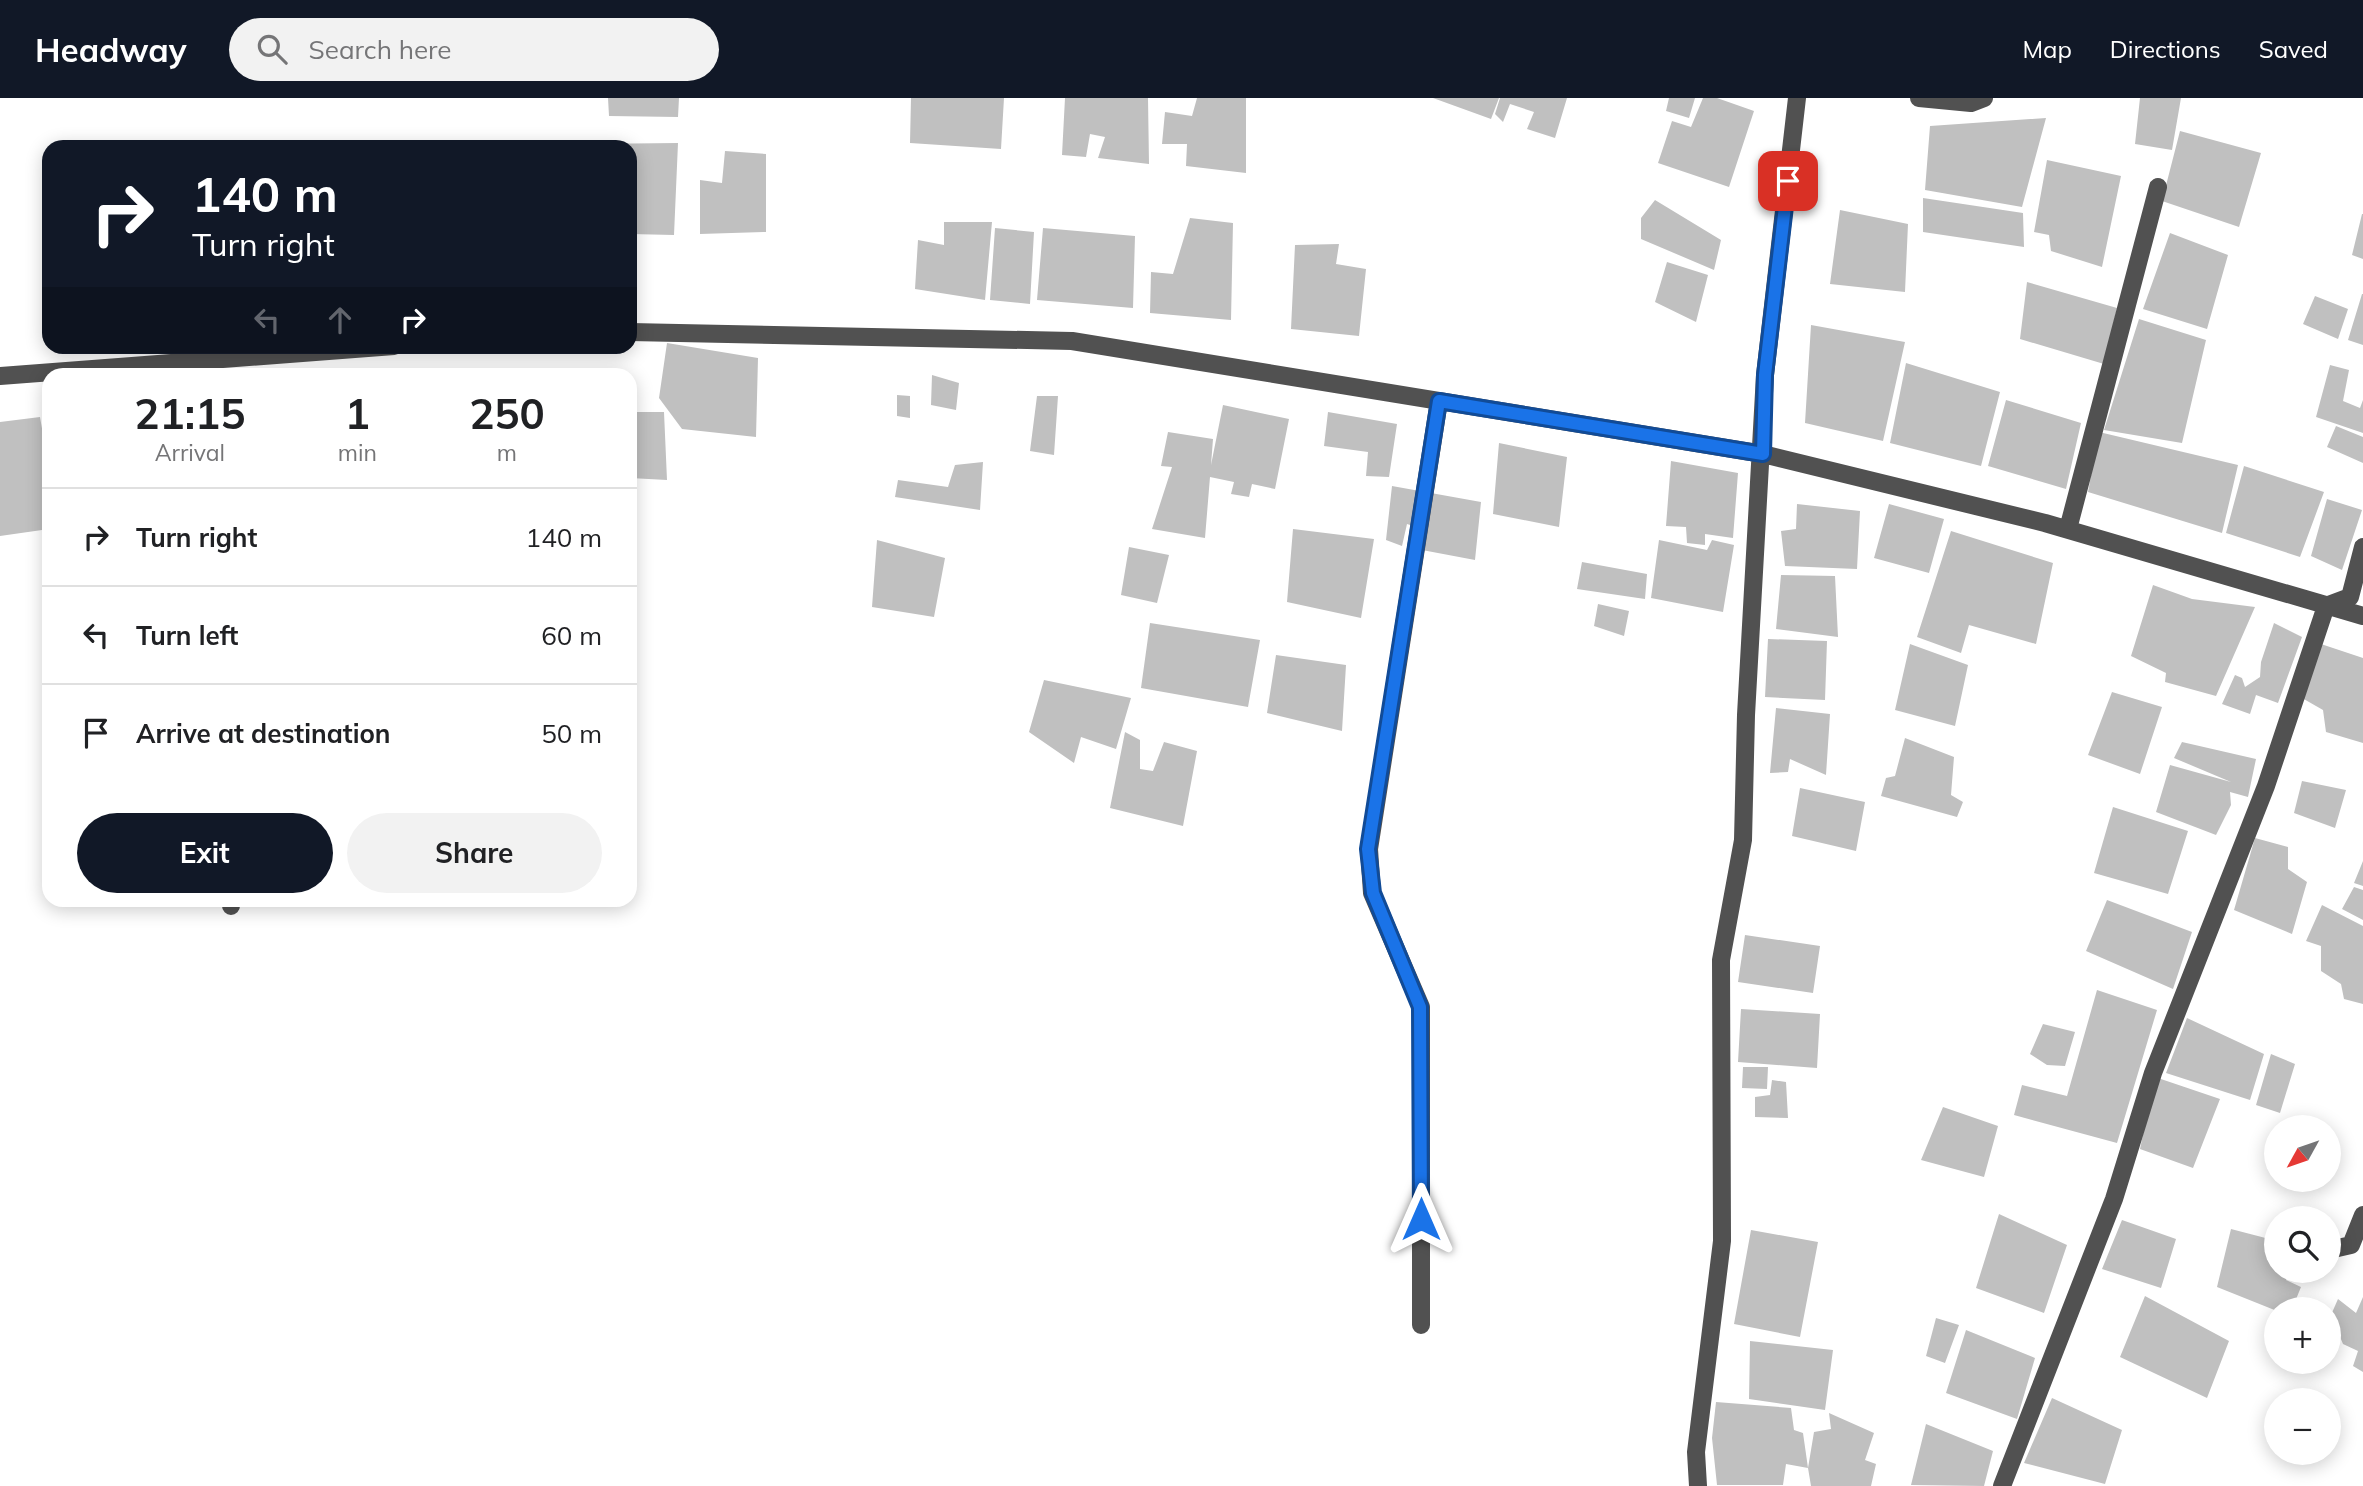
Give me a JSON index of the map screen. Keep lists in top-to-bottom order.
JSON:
{
  "north": "bottom left",
  "page": {
    "header": "Headway",
    "search": "Search here",
    "nav": ["Map", "Directions", "Saved"],
    "turn": ["140 m", "Turn right"],
    "eta": [
      "21:15",
      "Arrival",
      "1",
      "min",
      "250",
      "m"
    ],
    "list": [
      {
        "name": "Turn right",
        "value": "140 m"
      },
      {
        "name": "Turn left",
        "value": "60 m"
      },
      {
        "name": "Arrive at destination",
        "value": "50 m"
      }
    ],
    "buttons": ["Exit", "Share"],
    "map_buttons": ["+", "−"]
  }
}
